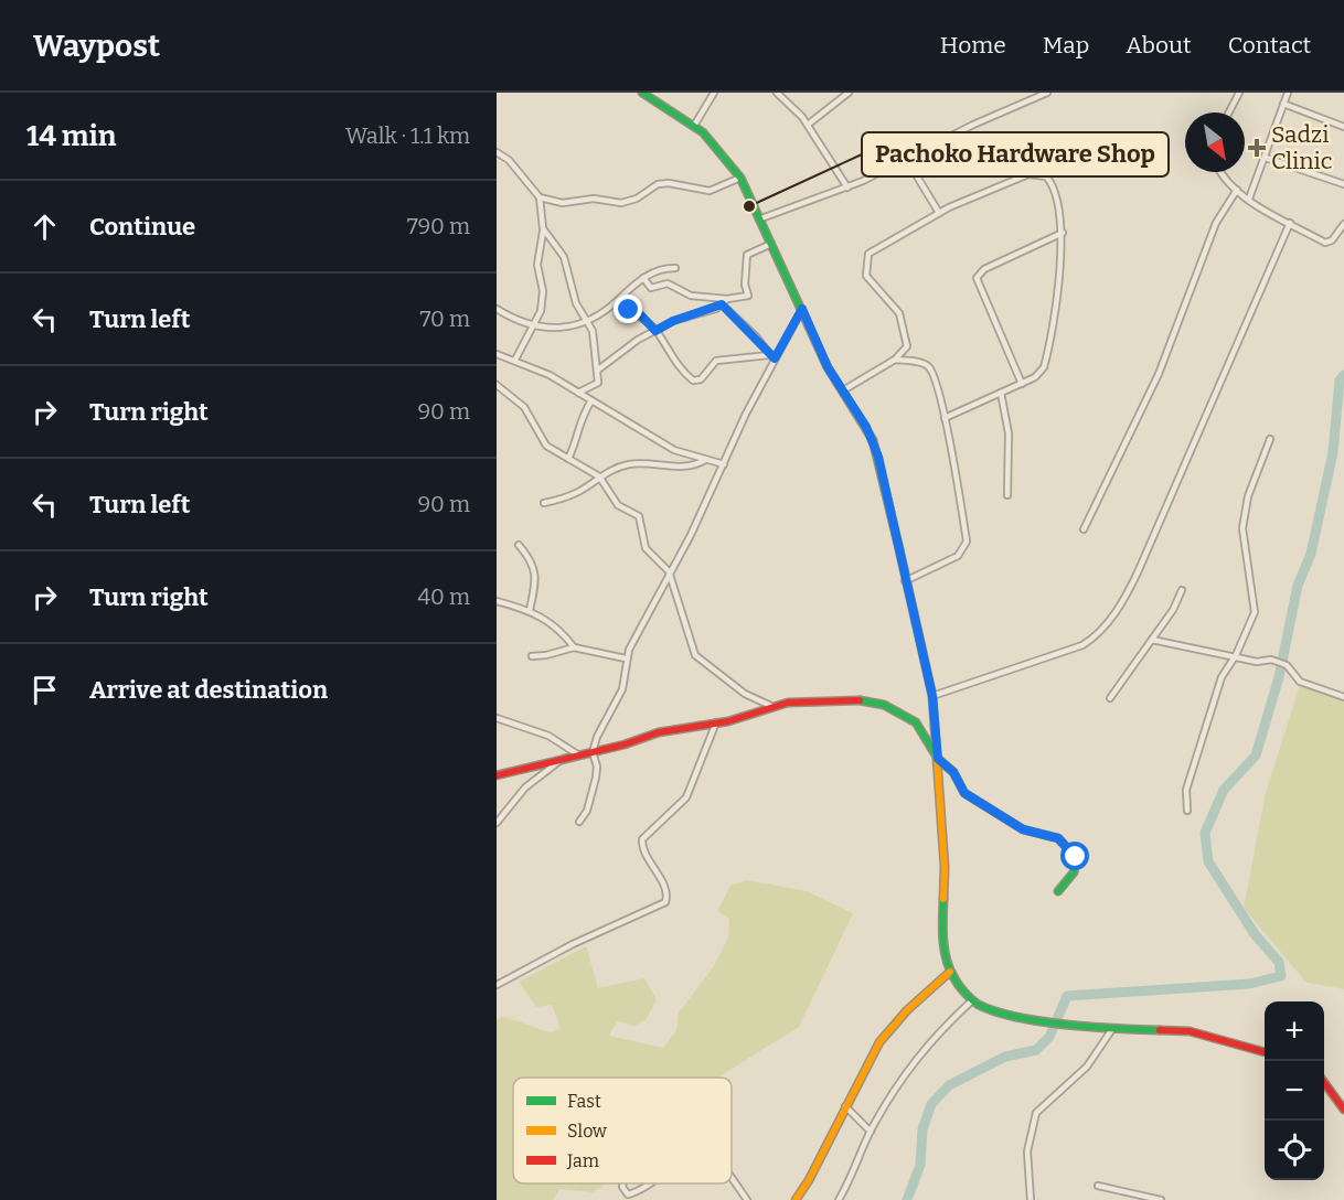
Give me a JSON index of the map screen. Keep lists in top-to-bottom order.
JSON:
{
  "places": {
    "health": ["Sadzi Clinic"],
    "other": ["Pachoko Hardware Shop"]
  },
  "legend": ["Fast", "Slow", "Jam"],
  "north": "bottom right",
  "page": {
    "header": "Waypost",
    "nav": [
      "Home",
      "Map",
      "About",
      "Contact"
    ],
    "heading": ["14 min", "Walk · 1.1 km"],
    "list": [
      ["Continue", "790 m"],
      ["Turn left", "70 m"],
      ["Turn right", "90 m"],
      ["Turn left", "90 m"],
      ["Turn right", "40 m"],
      "Arrive at destination"
    ],
    "map_buttons": ["+", "−"]
  }
}
